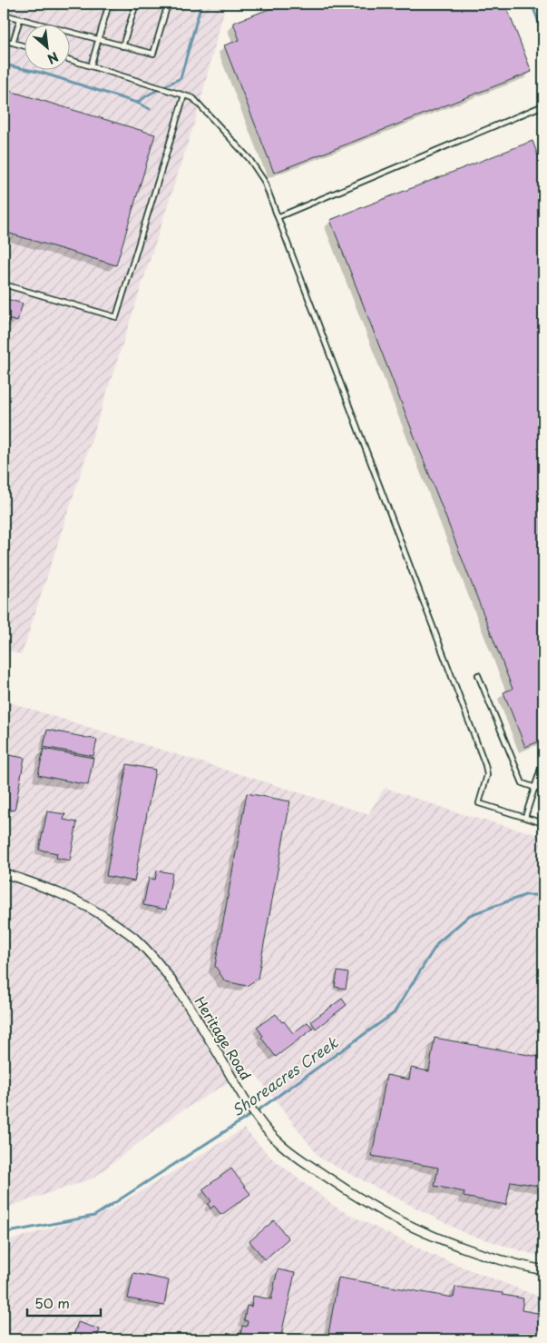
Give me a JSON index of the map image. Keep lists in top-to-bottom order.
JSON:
{
  "streets": {
    "street": ["Heritage Road"]
  },
  "water": ["Shoreacres Creek"],
  "scale_bar": "50 m",
  "north": "bottom right"
}
